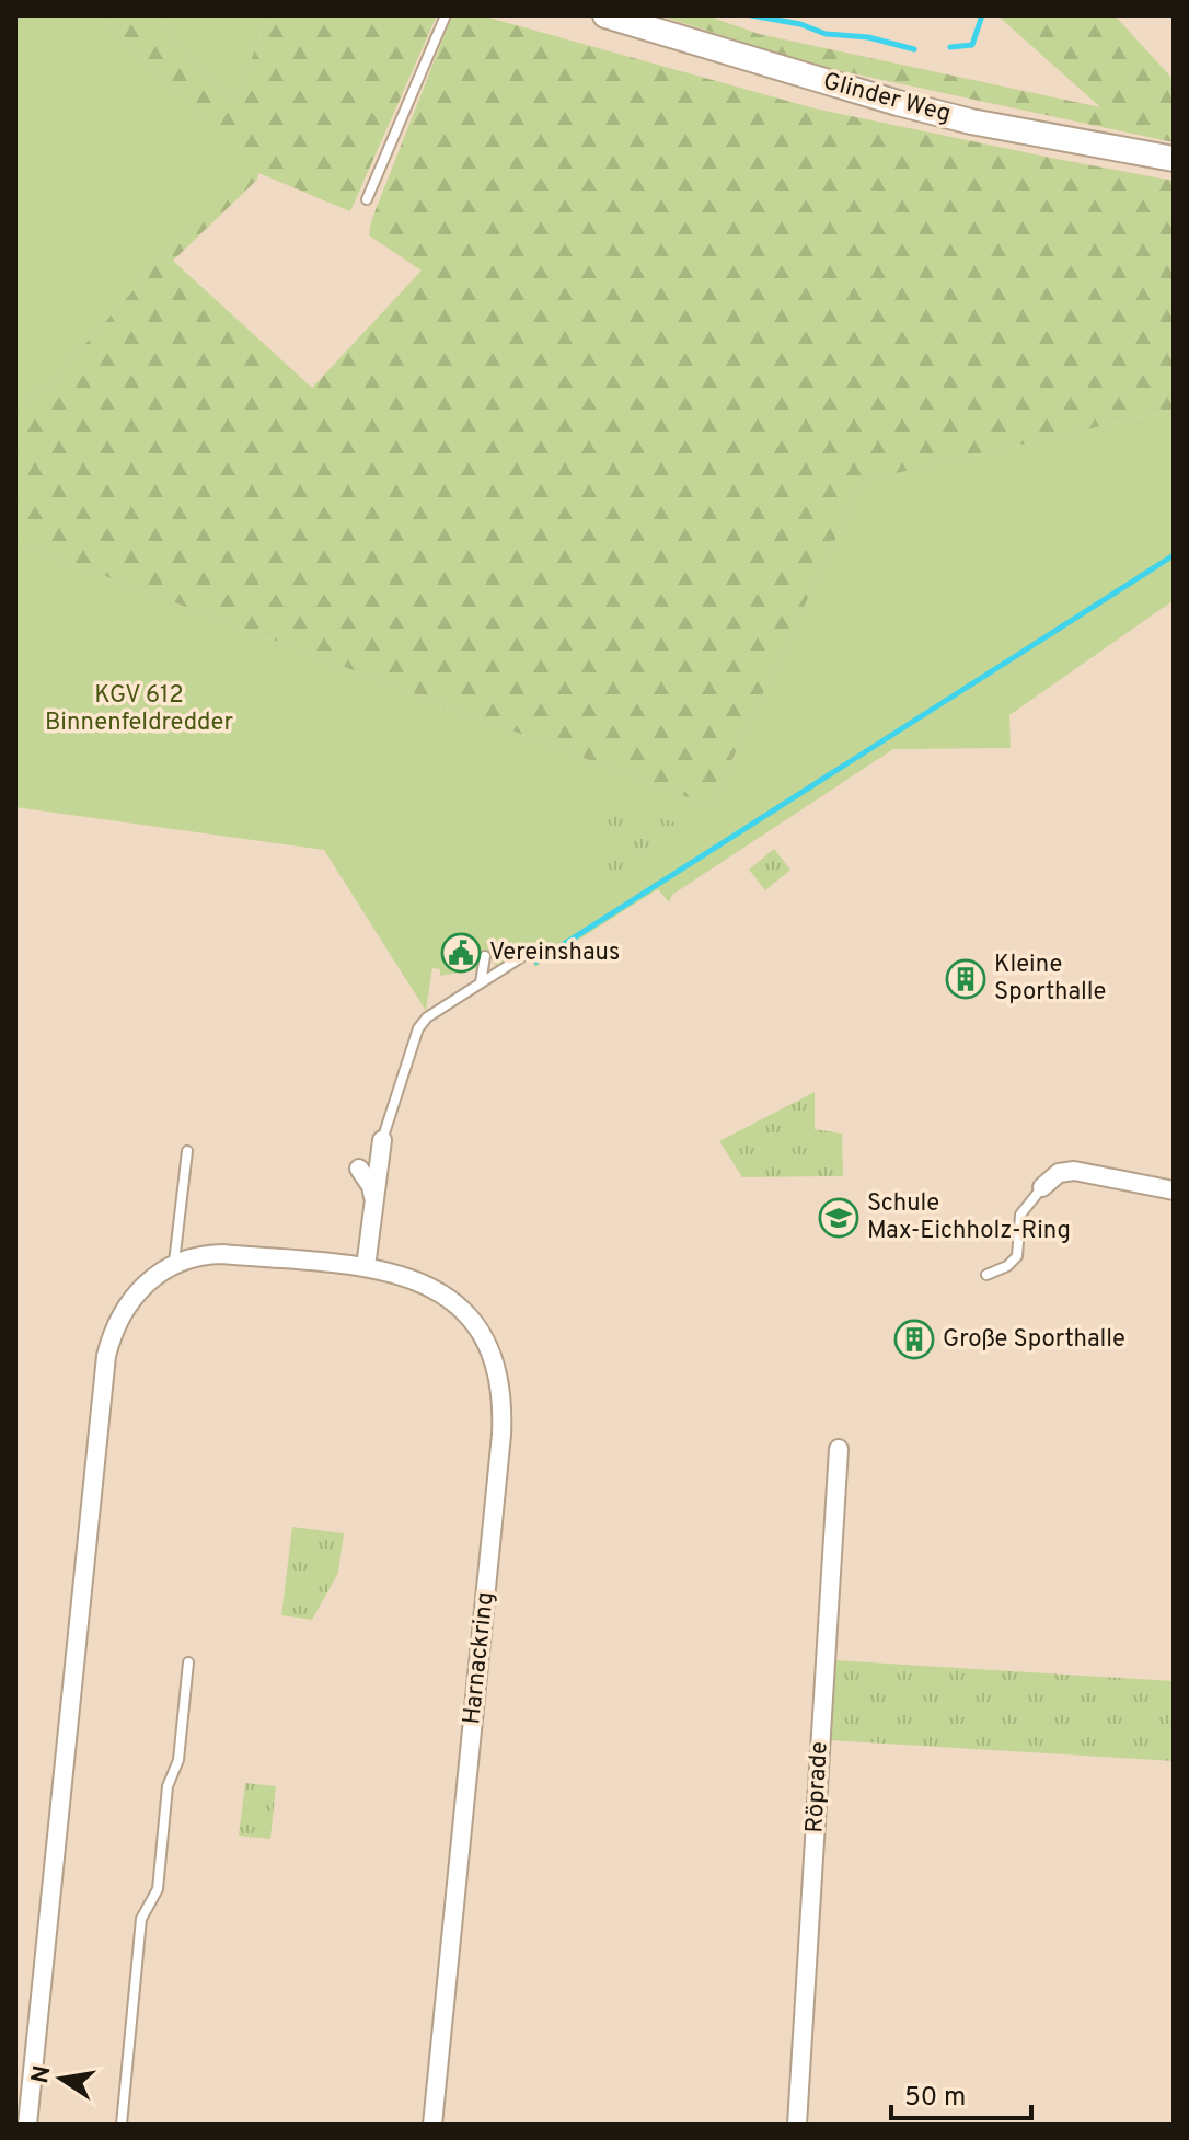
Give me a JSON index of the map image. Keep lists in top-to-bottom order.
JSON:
{
  "streets": {
    "main road": ["Glinder Weg"],
    "street": ["Harnackring", "Röprade"]
  },
  "parks": ["KGV 612 Binnenfeldredder"],
  "places": {
    "public building": ["Vereinshaus"],
    "building": ["Kleine Sporthalle", "Große Sporthalle"],
    "school or university": ["Schule Max-Eichholz-Ring"]
  },
  "scale_bar": "50 m",
  "north": "left"
}
